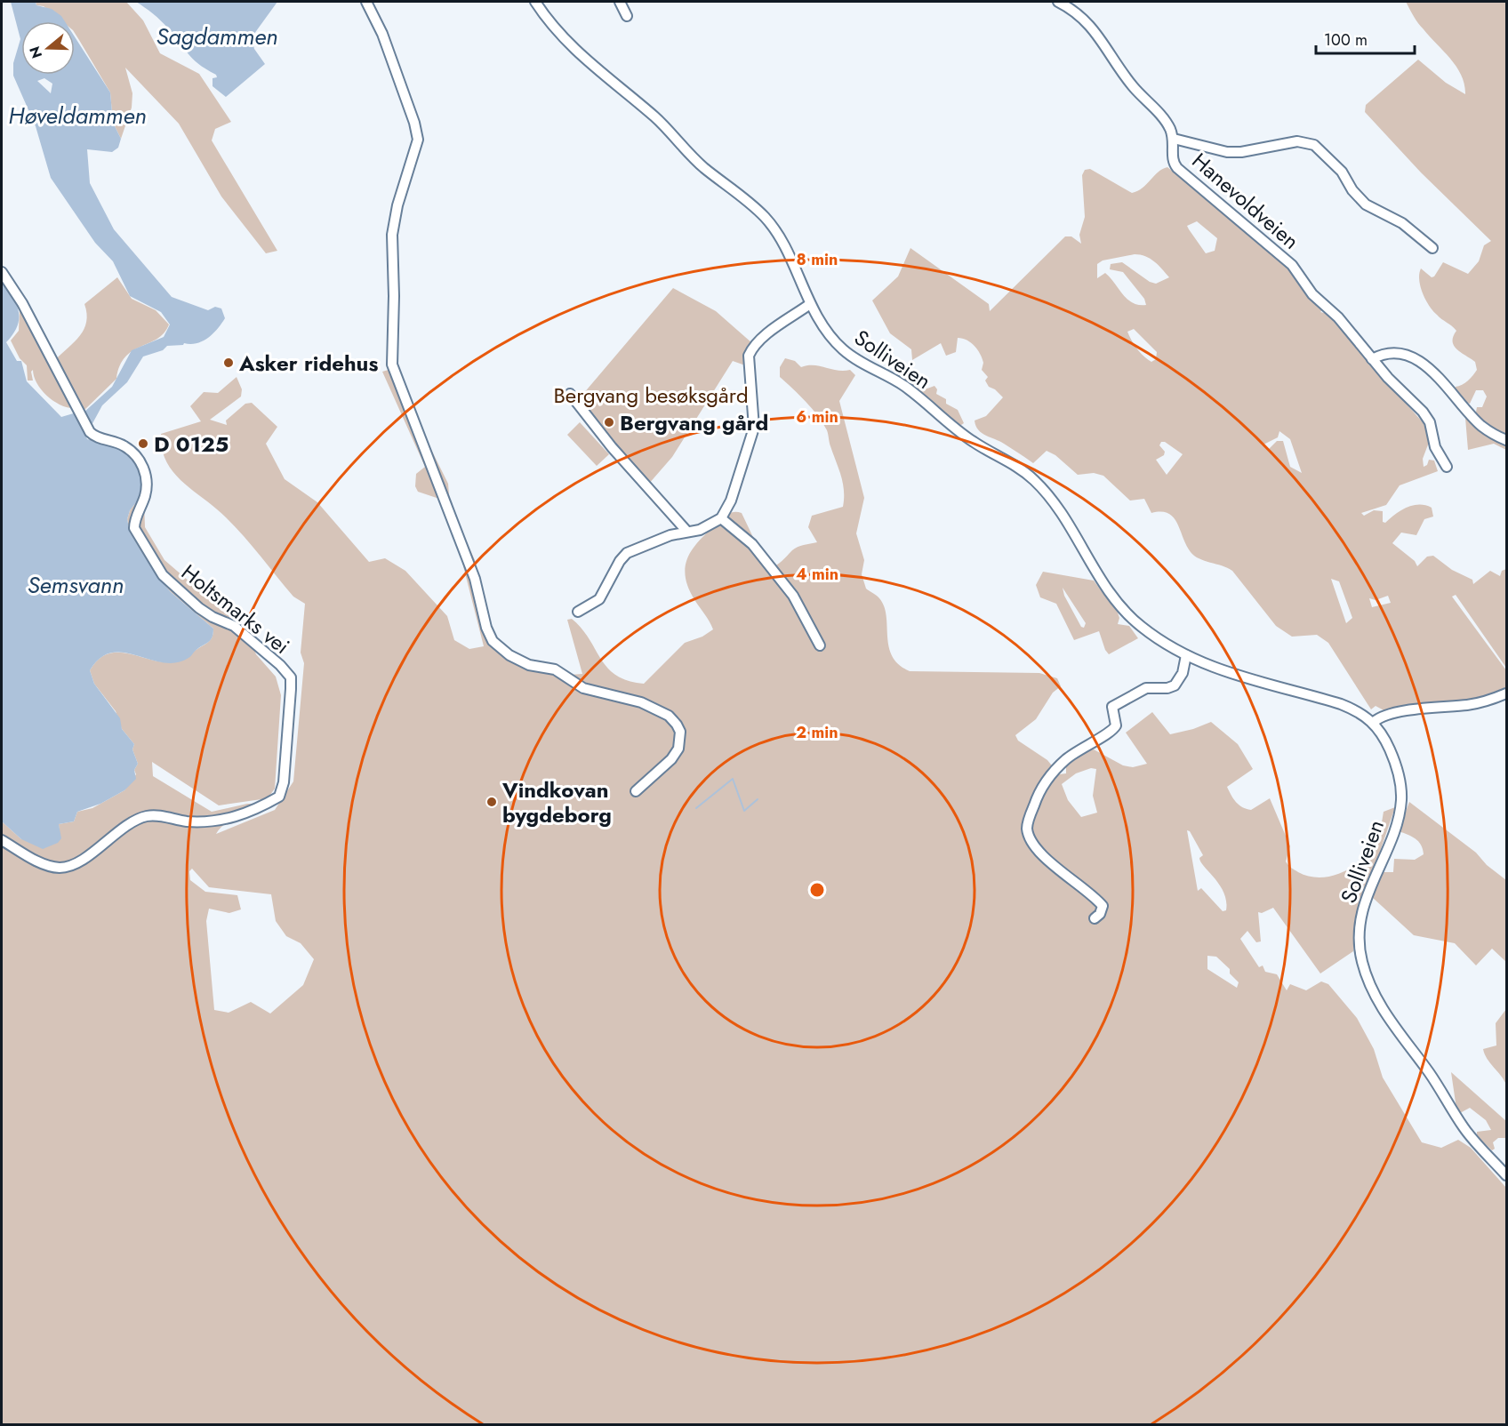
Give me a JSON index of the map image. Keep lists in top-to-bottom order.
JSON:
{
  "streets": {
    "street": ["Hanevoldveien", "Solliveien", "Holtsmarks vei"]
  },
  "water": ["Sagdammen", "Høveldammen", "Semsvann"],
  "parks": ["Bergvang besøksgård"],
  "places": [
    "Asker ridehus",
    "Bergvang gård",
    "D 0125",
    "Vindkovan bygdeborg"
  ],
  "scale_bar": "100 m",
  "north": "left",
  "rings": [
    "8 min",
    "6 min",
    "4 min",
    "2 min"
  ]
}
